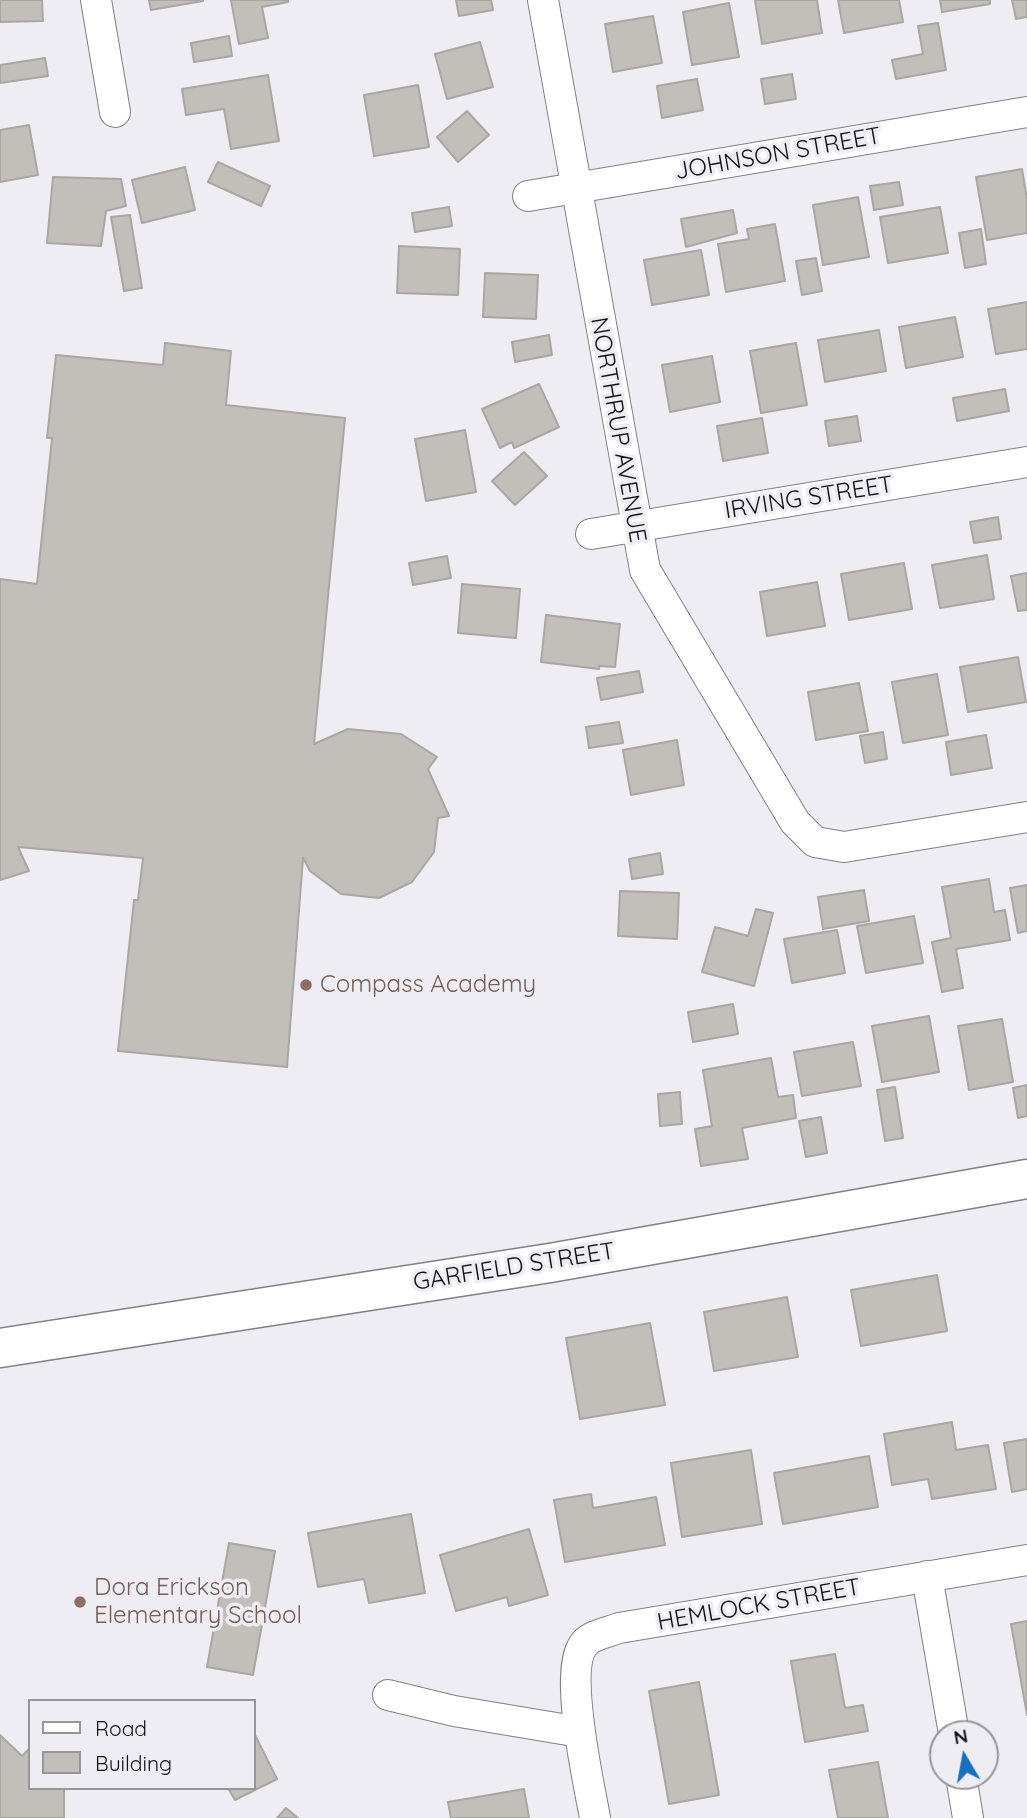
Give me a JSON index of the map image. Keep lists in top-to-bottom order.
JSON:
{
  "streets": {
    "street": [
      "JOHNSON STREET",
      "NORTHRUP AVENUE",
      "IRVING STREET",
      "GARFIELD STREET",
      "HEMLOCK STREET"
    ]
  },
  "crossings": [
    ["JOHNSON STREET", "NORTHRUP AVENUE"],
    ["NORTHRUP AVENUE", "IRVING STREET"]
  ],
  "places": ["Compass Academy", "Dora Erickson Elementary School"],
  "legend": ["Road", "Building"],
  "north": "top"
}
